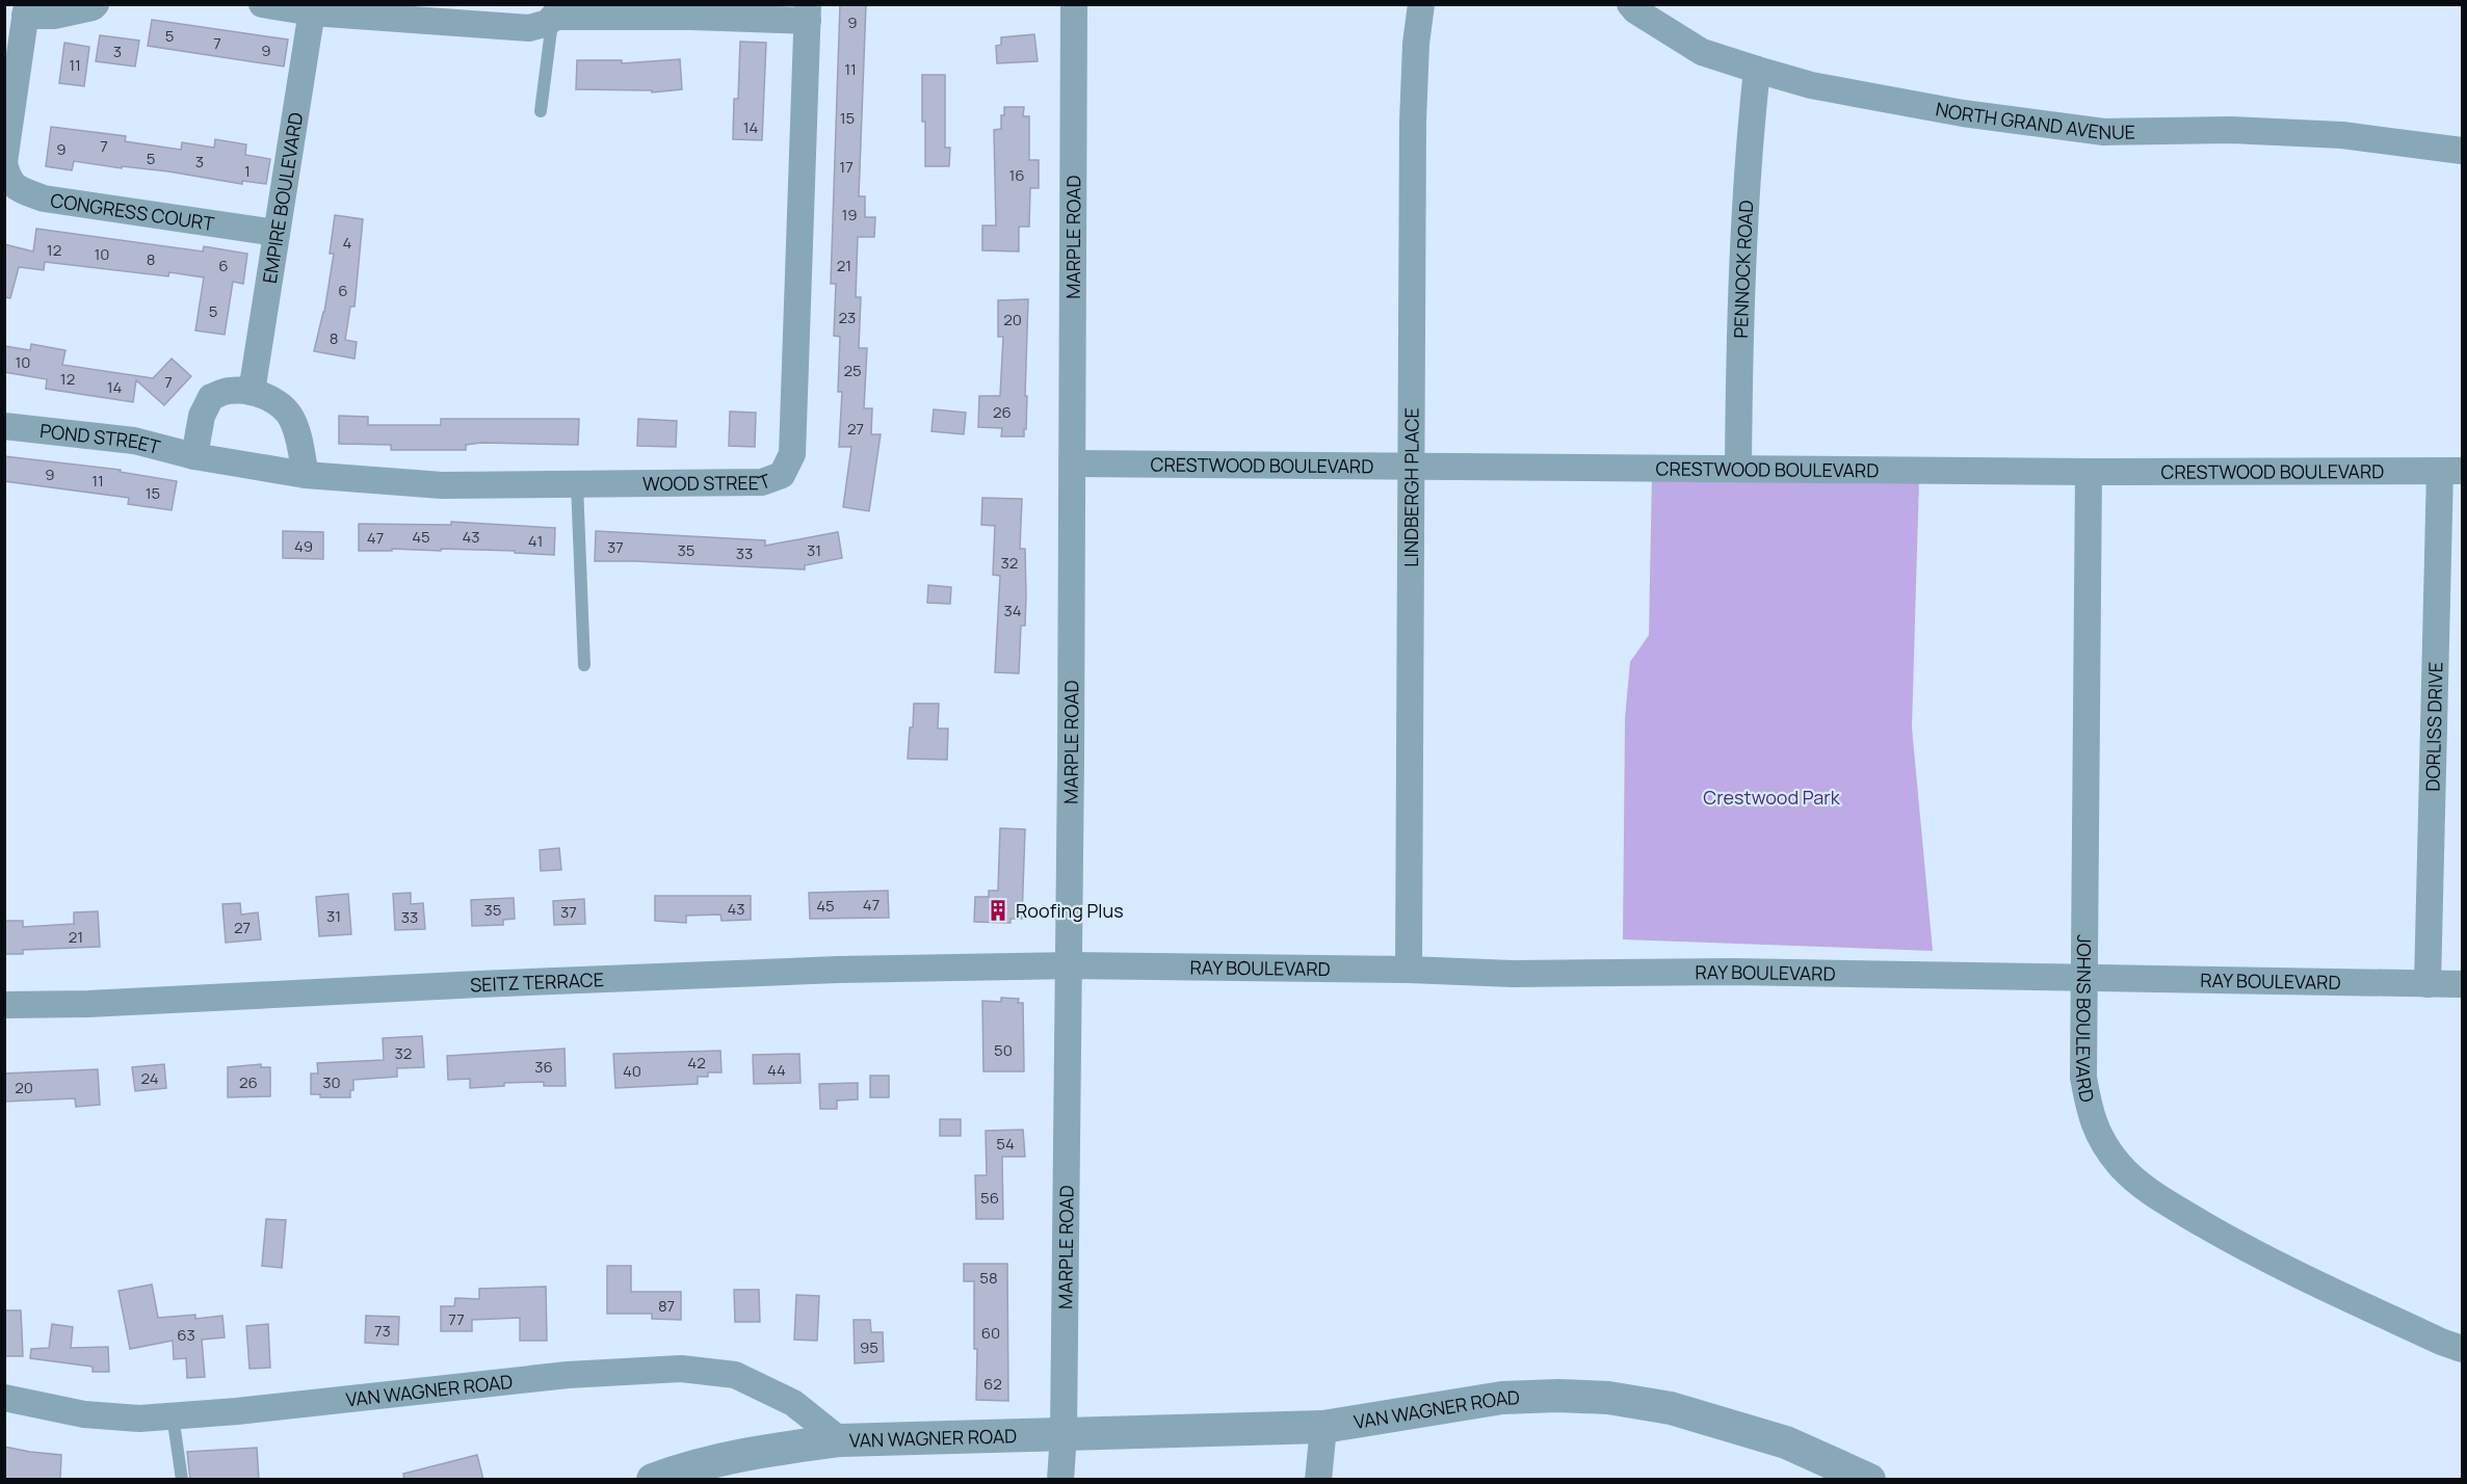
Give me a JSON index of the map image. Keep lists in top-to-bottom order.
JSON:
{
  "streets": {
    "street": [
      "NORTH GRAND AVENUE",
      "EMPIRE BOULEVARD",
      "CONGRESS COURT",
      "MARPLE ROAD",
      "PENNOCK ROAD",
      "POND STREET",
      "CRESTWOOD BOULEVARD",
      "WOOD STREET",
      "LINDBERGH PLACE",
      "DORLISS DRIVE",
      "RAY BOULEVARD",
      "SEITZ TERRACE",
      "JOHNS BOULEVARD",
      "VAN WAGNER ROAD"
    ]
  },
  "crossings": [
    ["NORTH GRAND AVENUE", "PENNOCK ROAD"],
    ["EMPIRE BOULEVARD", "CONGRESS COURT"],
    ["MARPLE ROAD", "CRESTWOOD BOULEVARD"],
    ["MARPLE ROAD", "RAY BOULEVARD"],
    ["MARPLE ROAD", "SEITZ TERRACE"],
    ["MARPLE ROAD", "VAN WAGNER ROAD"],
    ["PENNOCK ROAD", "CRESTWOOD BOULEVARD"],
    ["POND STREET", "WOOD STREET"],
    ["CRESTWOOD BOULEVARD", "LINDBERGH PLACE"],
    ["CRESTWOOD BOULEVARD", "DORLISS DRIVE"],
    ["CRESTWOOD BOULEVARD", "JOHNS BOULEVARD"],
    ["LINDBERGH PLACE", "RAY BOULEVARD"],
    ["DORLISS DRIVE", "RAY BOULEVARD"],
    ["RAY BOULEVARD", "SEITZ TERRACE"],
    ["RAY BOULEVARD", "JOHNS BOULEVARD"]
  ],
  "parks": ["Crestwood Park"],
  "places": {
    "building": ["Roofing Plus"]
  },
  "house_numbers": [
    "9",
    "5",
    "7",
    "9",
    "3",
    "11",
    "11",
    "15",
    "14",
    "7",
    "9",
    "5",
    "3",
    "17",
    "1",
    "16",
    "19",
    "4",
    "12",
    "10",
    "8",
    "6",
    "21",
    "6",
    "5",
    "23",
    "20",
    "8",
    "10",
    "25",
    "12",
    "7",
    "14",
    "26",
    "27",
    "9",
    "11",
    "15",
    "45",
    "43",
    "47",
    "41",
    "49",
    "37",
    "35",
    "31",
    "33",
    "32",
    "34",
    "47",
    "45",
    "43",
    "35",
    "37",
    "31",
    "33",
    "27",
    "21",
    "50",
    "32",
    "42",
    "36",
    "44",
    "40",
    "24",
    "26",
    "30",
    "20",
    "54",
    "56",
    "58",
    "87",
    "77",
    "73",
    "60",
    "63",
    "95",
    "62"
  ]
}
